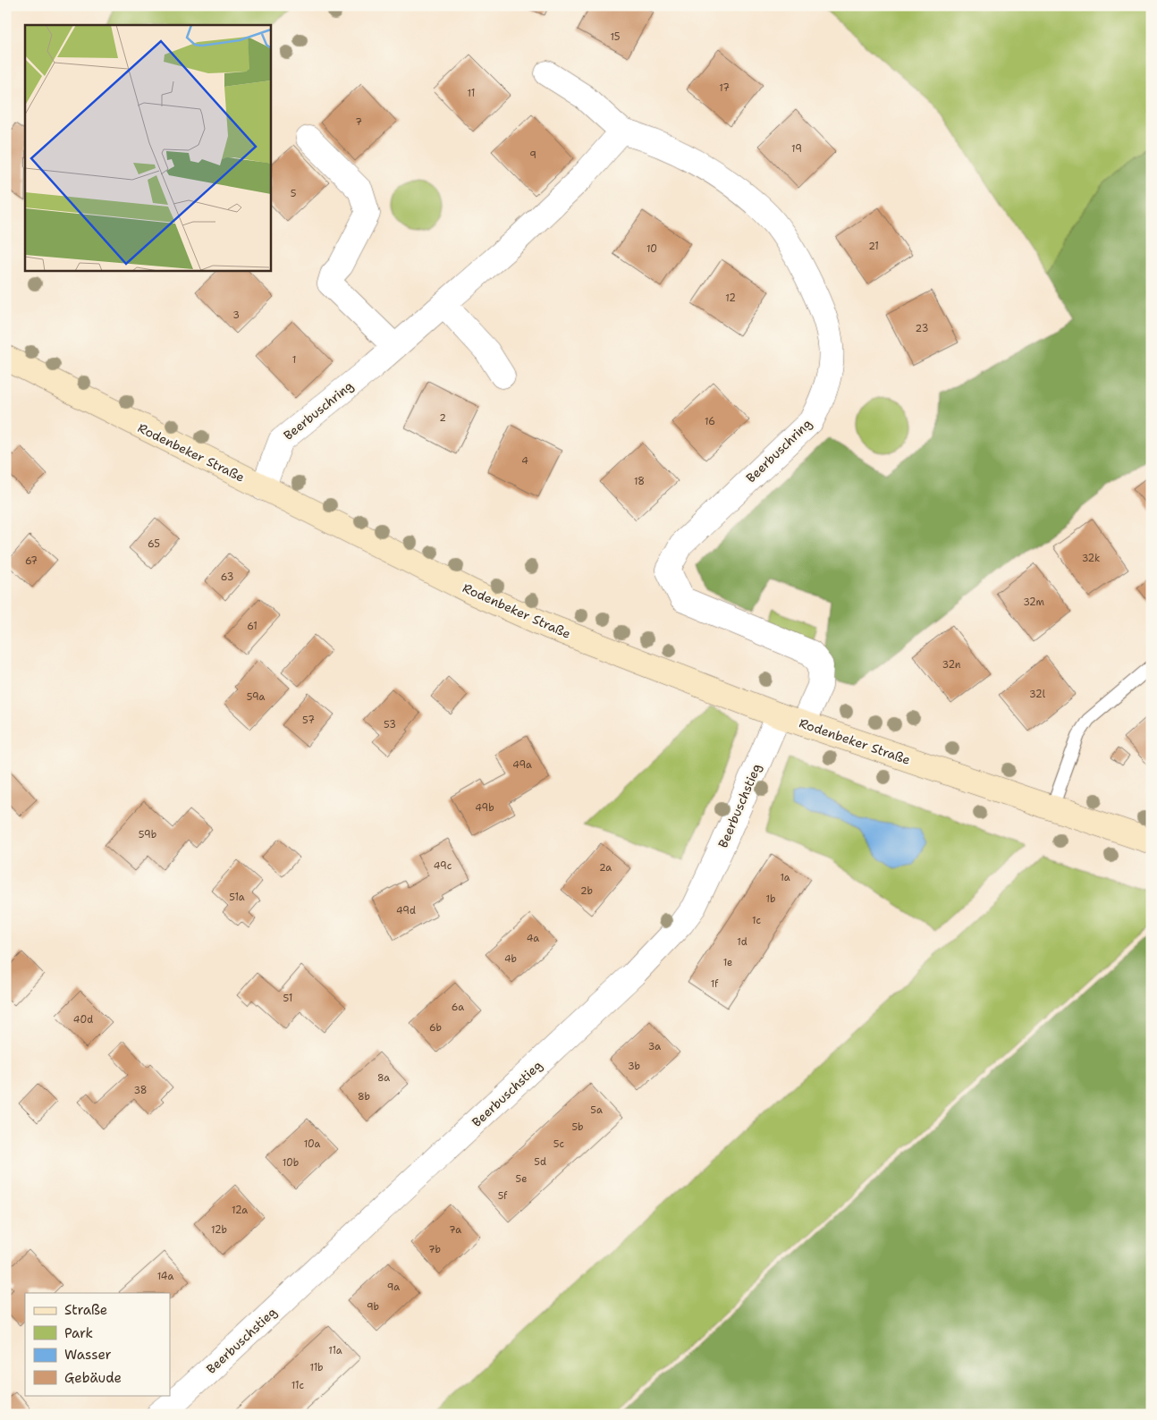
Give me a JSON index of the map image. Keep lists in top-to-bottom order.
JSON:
{
  "streets": {
    "street": ["Beerbuschring", "Rodenbeker Straße", "Beerbuschstieg"]
  },
  "crossings": [
    ["Beerbuschring", "Rodenbeker Straße"],
    ["Rodenbeker Straße", "Beerbuschstieg"]
  ],
  "house_numbers": [
    "15",
    "17",
    "11",
    "7",
    "19",
    "9",
    "5",
    "21",
    "10",
    "12",
    "3",
    "23",
    "1",
    "2",
    "16",
    "4",
    "18",
    "65",
    "32k",
    "67",
    "63",
    "32m",
    "61",
    "32n",
    "32l",
    "59a",
    "57",
    "53",
    "49a",
    "49b",
    "59b",
    "49c",
    "2a",
    "1a",
    "2b",
    "51a",
    "1b",
    "49d",
    "1c",
    "4a",
    "1d",
    "4b",
    "1e",
    "1f",
    "51",
    "6a",
    "40d",
    "6b",
    "3a",
    "3b",
    "8a",
    "38",
    "8b",
    "5a",
    "5b",
    "10a",
    "5c",
    "5d",
    "10b",
    "5e",
    "5f",
    "12a",
    "12b",
    "7a",
    "7b",
    "14a",
    "9a",
    "9b",
    "11a",
    "11b",
    "11c"
  ],
  "legend": [
    "Straße",
    "Park",
    "Wasser",
    "Gebäude"
  ]
}
